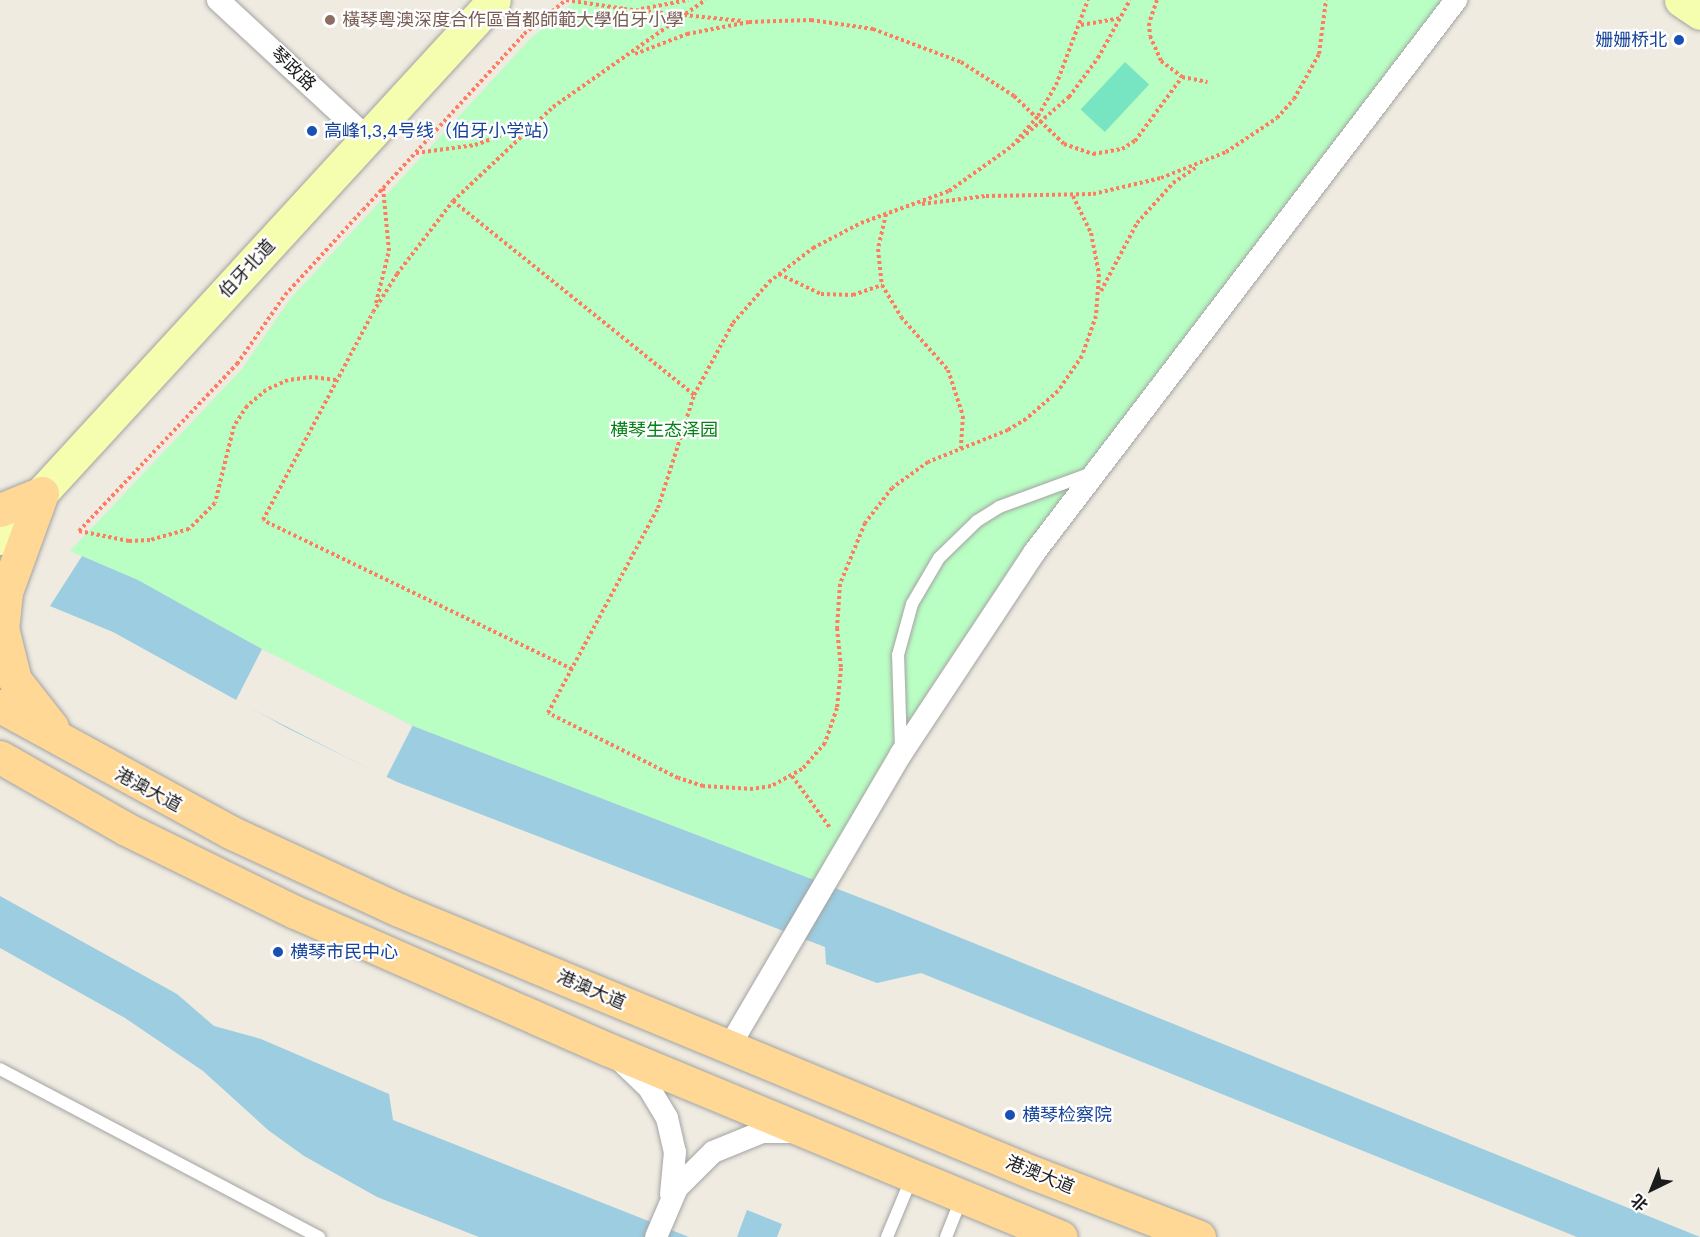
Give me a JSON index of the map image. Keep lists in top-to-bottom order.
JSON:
{
  "streets": {
    "main road": ["伯牙北道", "港澳大道"],
    "street": ["琴政路"]
  },
  "crossings": [
    ["琴政路", "伯牙北道"]
  ],
  "parks": ["横琴生态泽园"],
  "places": [
    "橫琴粵澳深度合作區首都師範大學伯牙小學",
    "姗姗桥北",
    "高峰1,3,4号线（伯牙小学站）",
    "横琴市民中心",
    "横琴检察院"
  ],
  "north": "bottom left"
}
